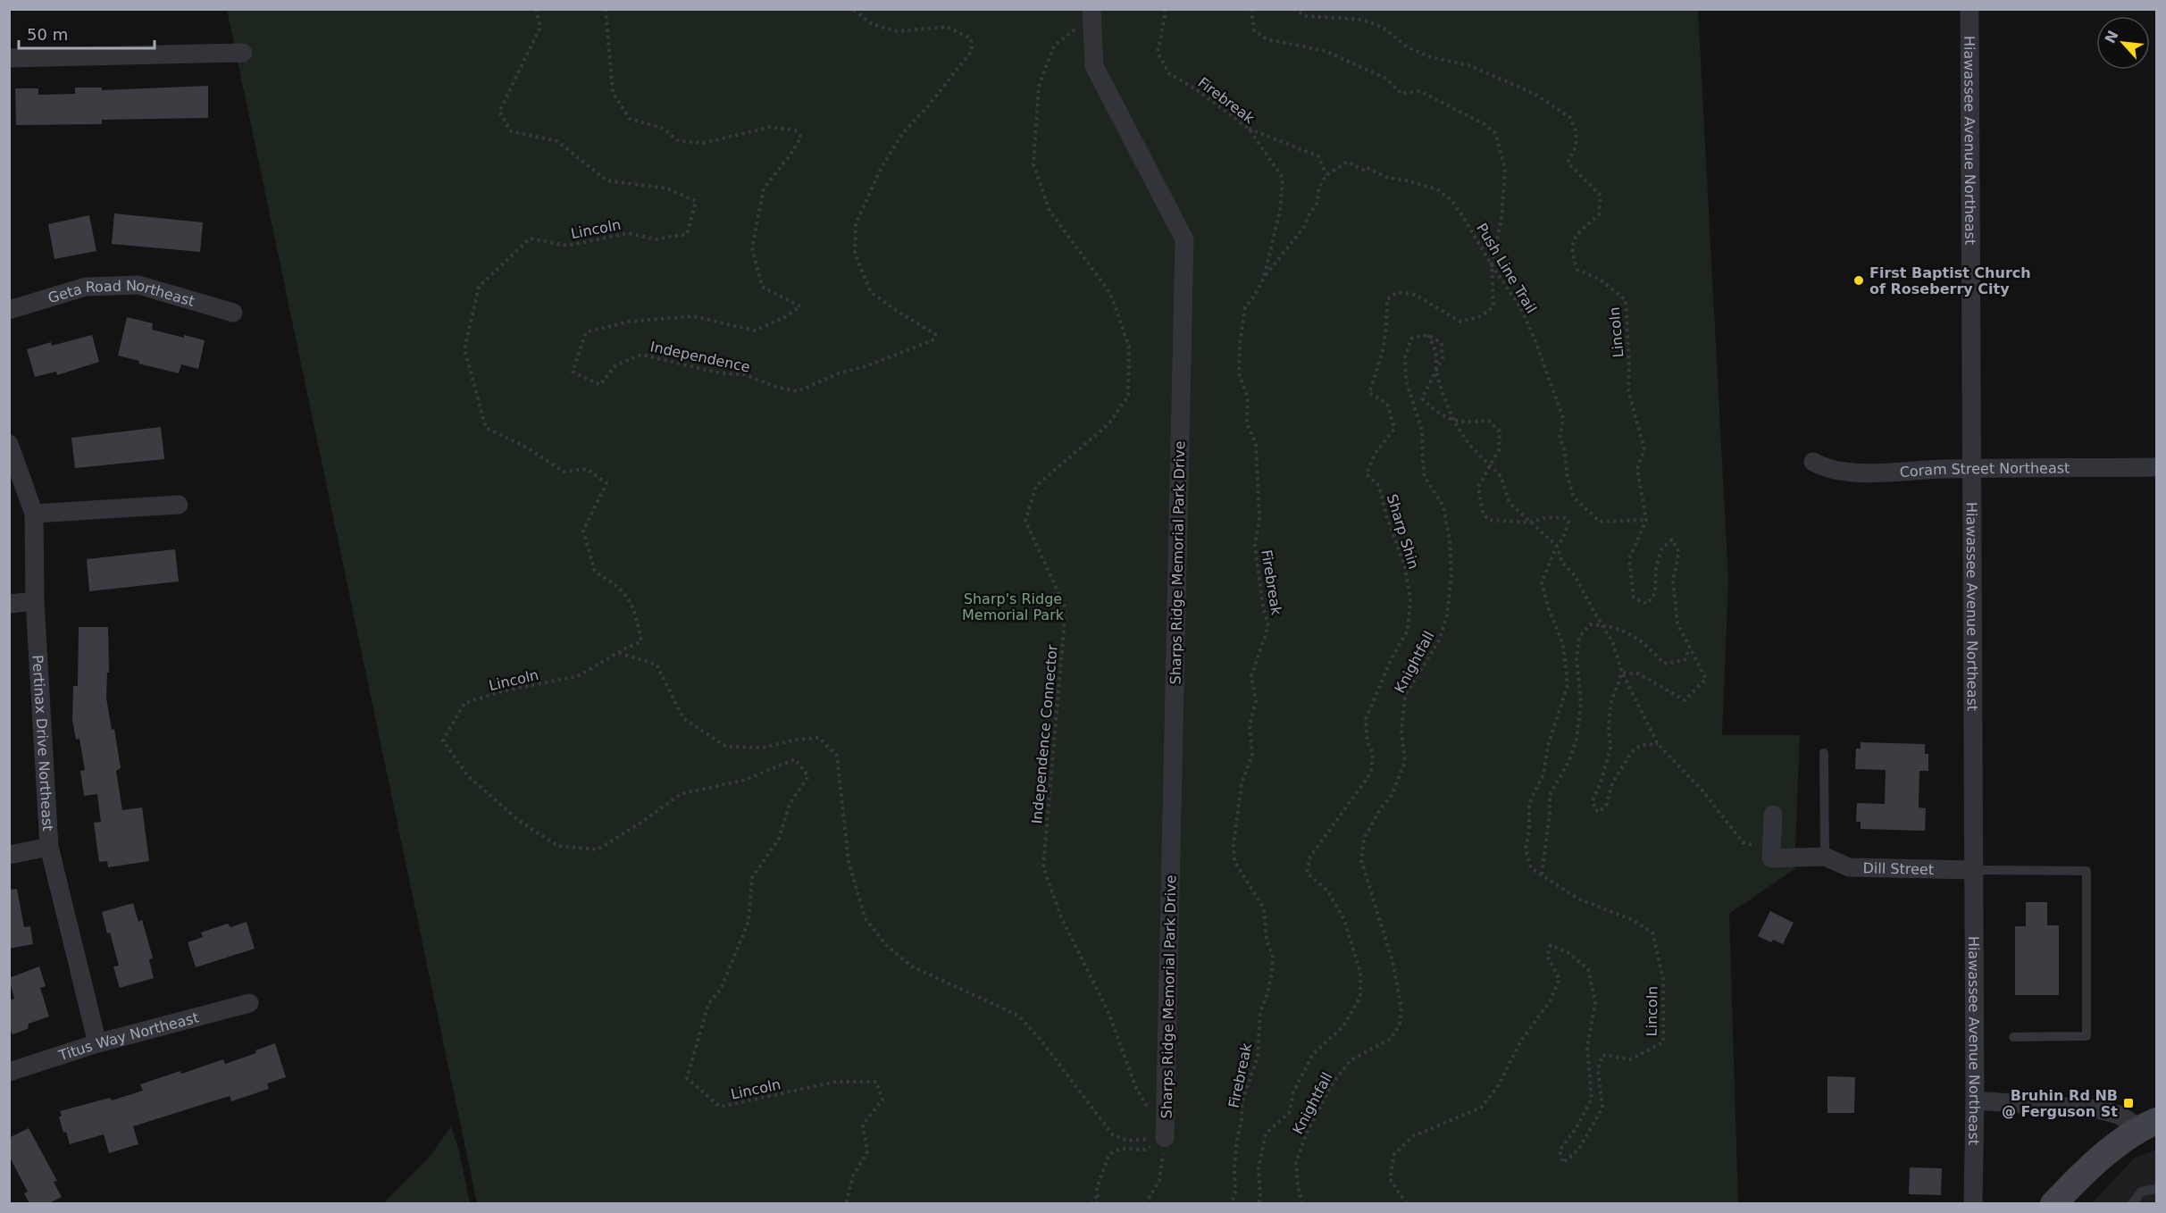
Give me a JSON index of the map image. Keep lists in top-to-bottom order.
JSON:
{
  "streets": {
    "street": [
      "Hiawassee Avenue Northeast",
      "Geta Road Northeast",
      "Coram Street Northeast",
      "Sharps Ridge Memorial Park Drive",
      "Pertinax Drive Northeast",
      "Dill Street",
      "Titus Way Northeast"
    ],
    "path": [
      "Firebreak",
      "Lincoln",
      "Push Line Trail",
      "Independence",
      "Sharp Shin",
      "Knightfall",
      "Independence Connector"
    ]
  },
  "crossings": [
    ["Hiawassee Avenue Northeast", "Coram Street Northeast"],
    ["Hiawassee Avenue Northeast", "Dill Street"],
    ["Lincoln", "Push Line Trail"],
    ["Push Line Trail", "Sharp Shin"],
    ["Sharps Ridge Memorial Park Drive", "Independence Connector"],
    ["Pertinax Drive Northeast", "Titus Way Northeast"]
  ],
  "parks": ["Sharp's Ridge Memorial Park"],
  "places": {
    "other": ["First Baptist Church of Roseberry City"],
    "transit": ["Bruhin Rd NB @ Ferguson St"]
  },
  "scale_bar": "50 m",
  "north": "top left"
}
